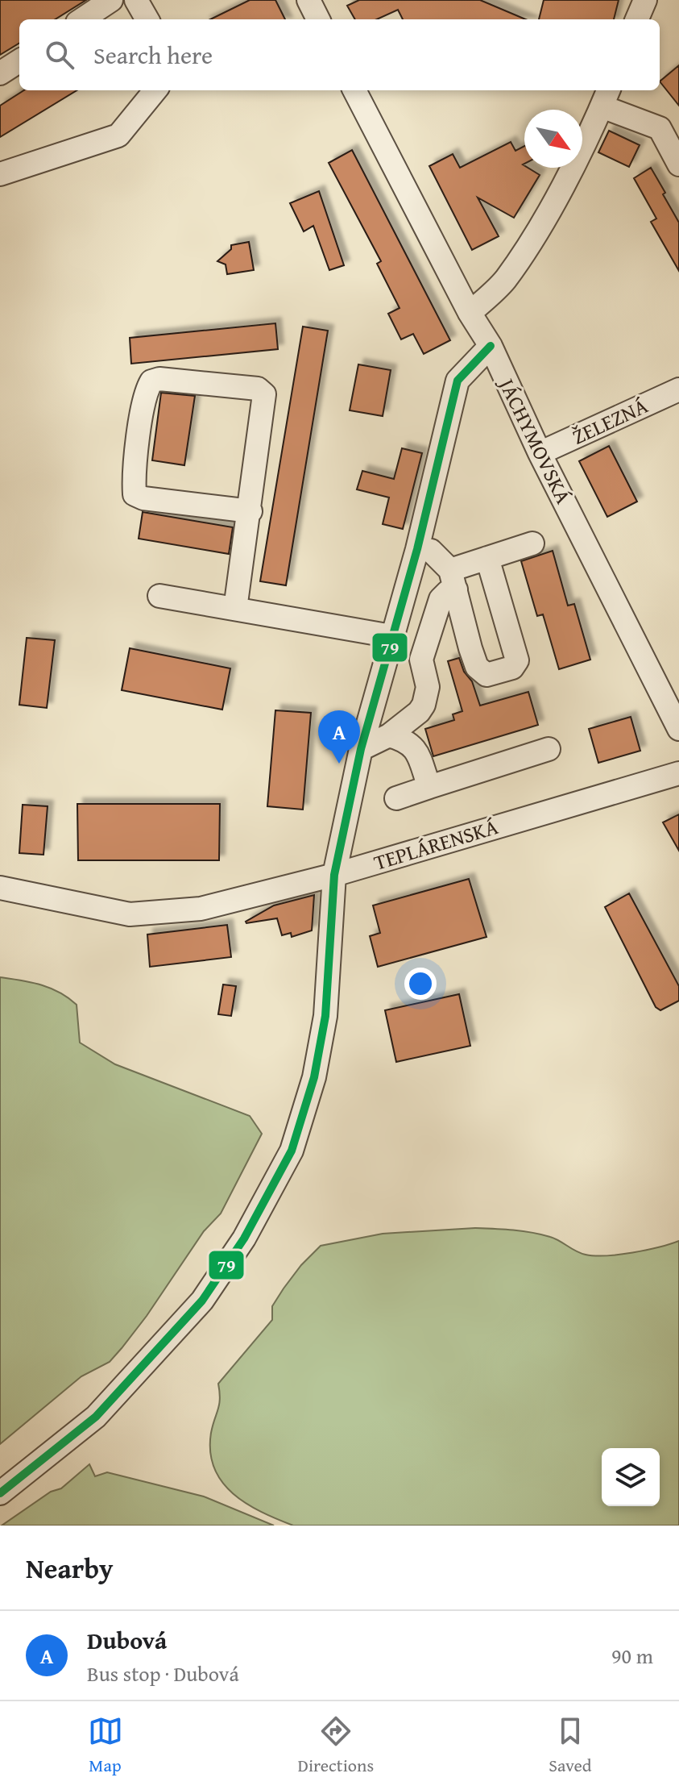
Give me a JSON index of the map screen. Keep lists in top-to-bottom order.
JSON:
{
  "streets": {
    "street": ["ŽELEZNÁ", "JÁCHYMOVSKÁ", "TEPLÁRENSKÁ"]
  },
  "crossings": [
    ["ŽELEZNÁ", "JÁCHYMOVSKÁ"]
  ],
  "lines": ["transit line 79"],
  "north": "bottom right",
  "page": {
    "search": "Search here",
    "pins": "A",
    "heading": "Nearby",
    "list": [
      {
        "mark": "A",
        "name": "Dubová",
        "note": "Bus stop · Dubová",
        "value": "90 m"
      }
    ],
    "nav": ["Map", "Directions", "Saved"]
  }
}
